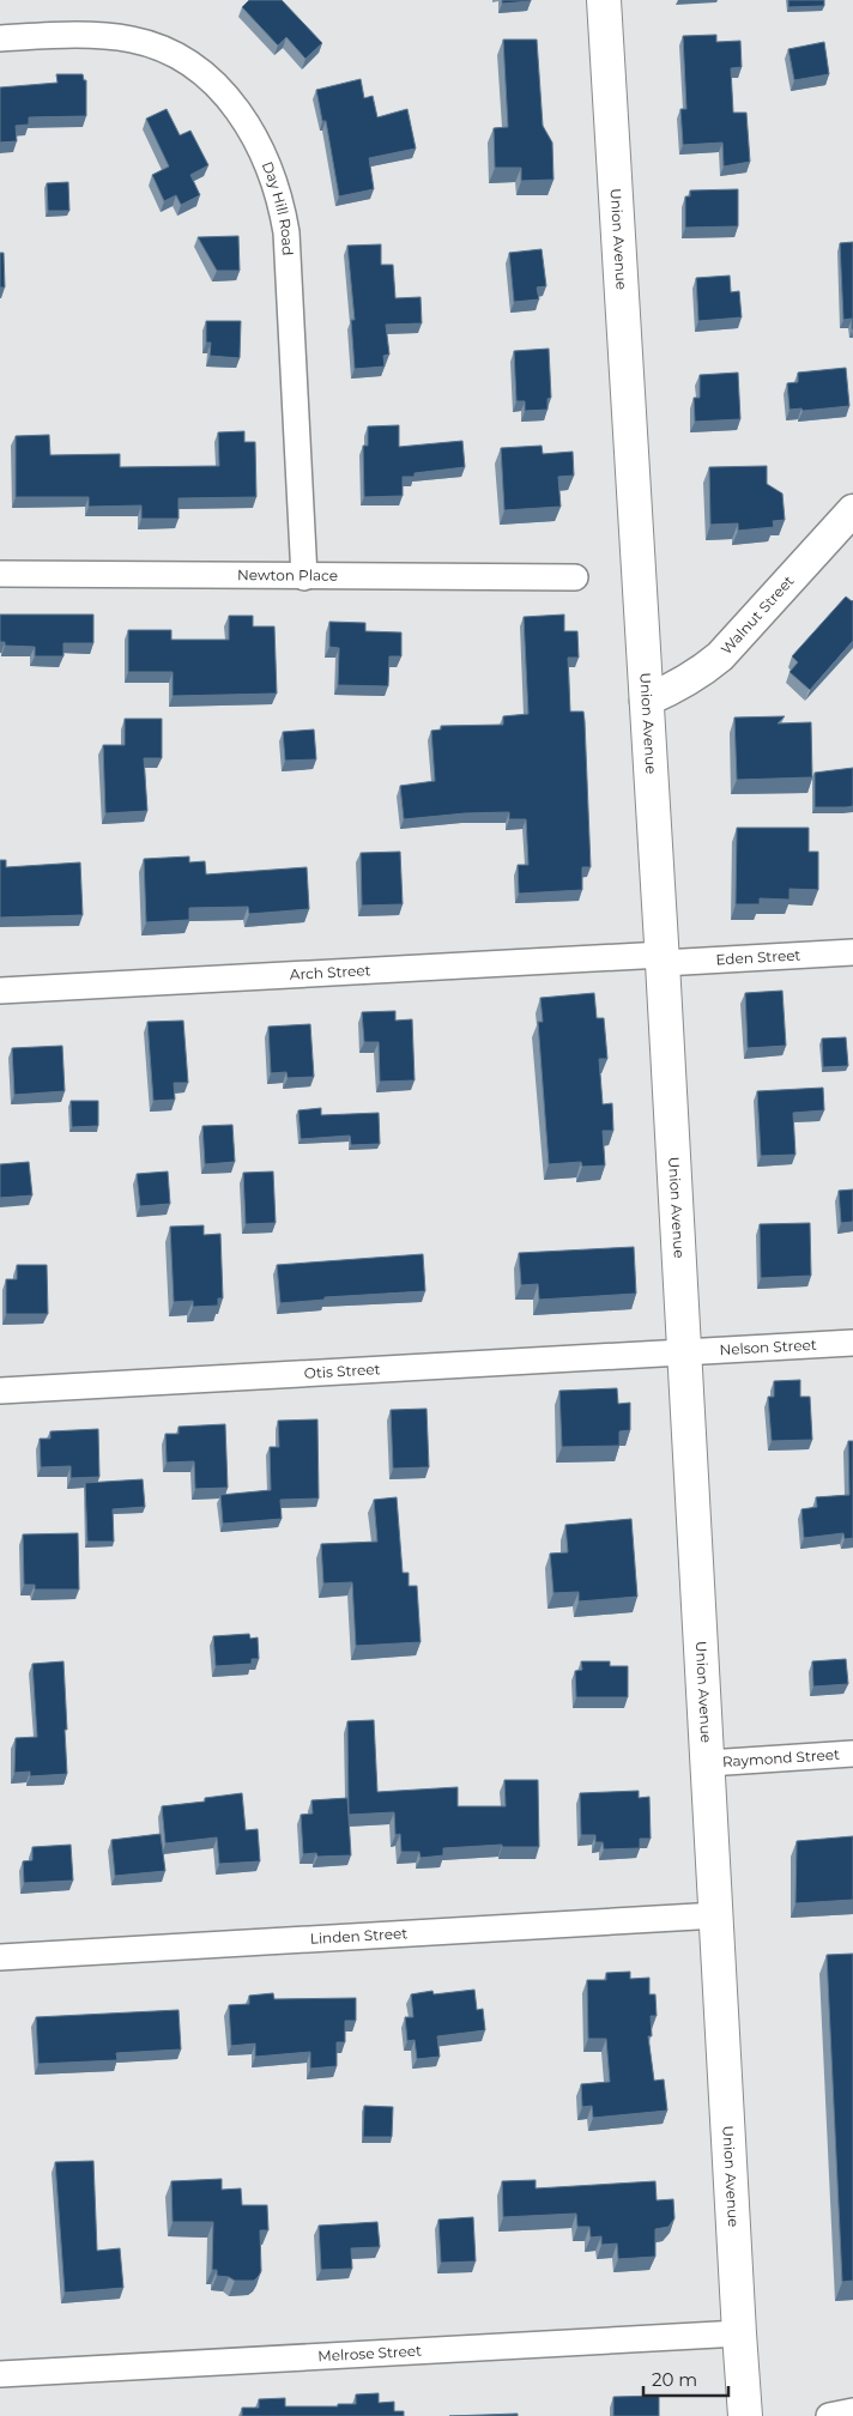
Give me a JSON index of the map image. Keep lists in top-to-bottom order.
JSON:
{
  "streets": {
    "main road": ["Union Avenue"],
    "street": [
      "Day Hill Road",
      "Newton Place",
      "Walnut Street",
      "Eden Street",
      "Arch Street",
      "Nelson Street",
      "Otis Street",
      "Raymond Street",
      "Linden Street",
      "Melrose Street"
    ]
  },
  "crossings": [
    ["Day Hill Road", "Newton Place"],
    ["Union Avenue", "Walnut Street"],
    ["Union Avenue", "Eden Street"],
    ["Union Avenue", "Arch Street"],
    ["Union Avenue", "Nelson Street"],
    ["Union Avenue", "Otis Street"],
    ["Union Avenue", "Raymond Street"],
    ["Union Avenue", "Linden Street"],
    ["Union Avenue", "Melrose Street"],
    ["Eden Street", "Arch Street"],
    ["Nelson Street", "Otis Street"]
  ],
  "scale_bar": "20 m"
}
